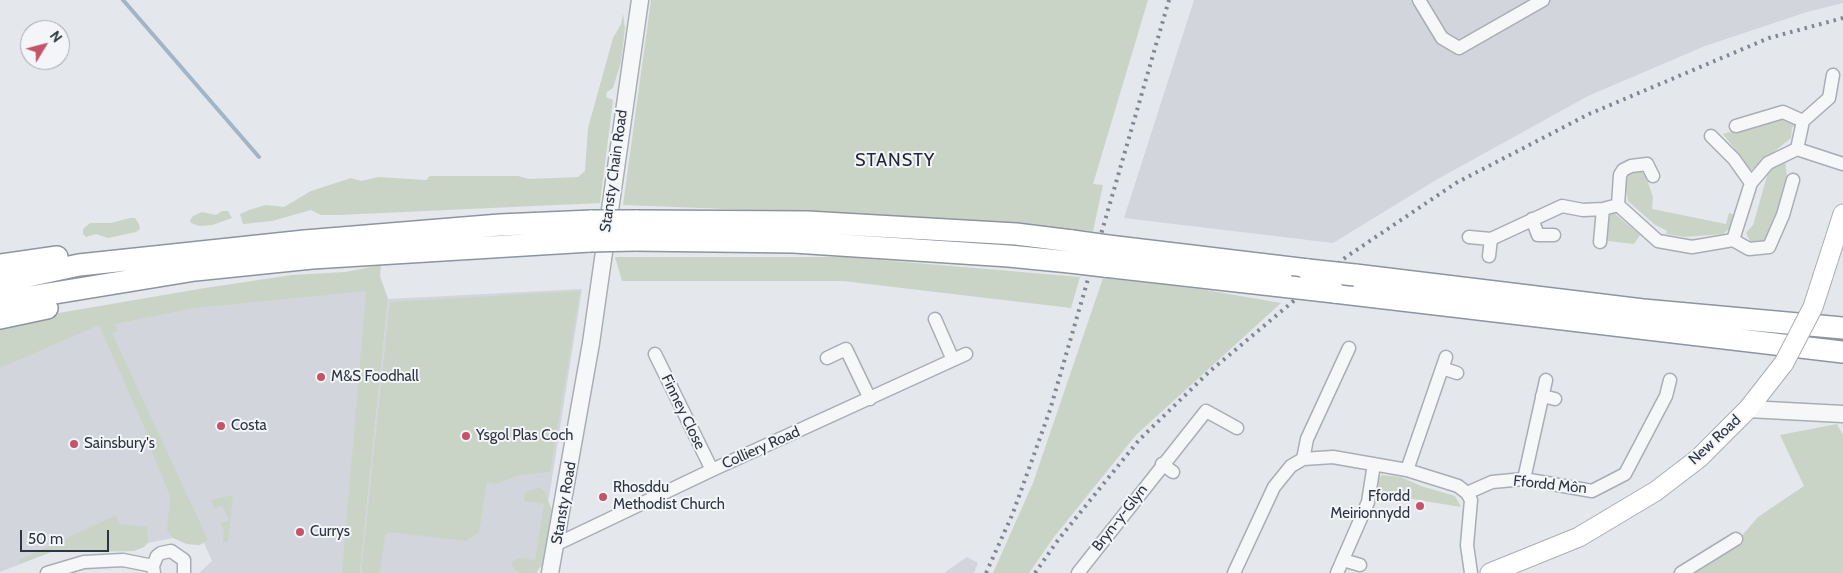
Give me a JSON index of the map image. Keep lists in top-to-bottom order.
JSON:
{
  "streets": {
    "main road": ["New Road"],
    "street": [
      "Stansty Chain Road",
      "Finney Close",
      "Colliery Road",
      "Ffordd Môn",
      "Stansty Road",
      "Bryn-y-Glyn"
    ]
  },
  "crossings": [
    ["Stansty Chain Road", "Stansty Road"],
    ["Finney Close", "Colliery Road"],
    ["Colliery Road", "Stansty Road"]
  ],
  "districts": ["STANSTY"],
  "places": [
    "M&S Foodhall",
    "Costa",
    "Ysgol Plas Coch",
    "Sainsbury's",
    "Rhosddu Methodist Church",
    "Ffordd Meirionnydd",
    "Currys"
  ],
  "scale_bar": "50 m",
  "north": "top right"
}
